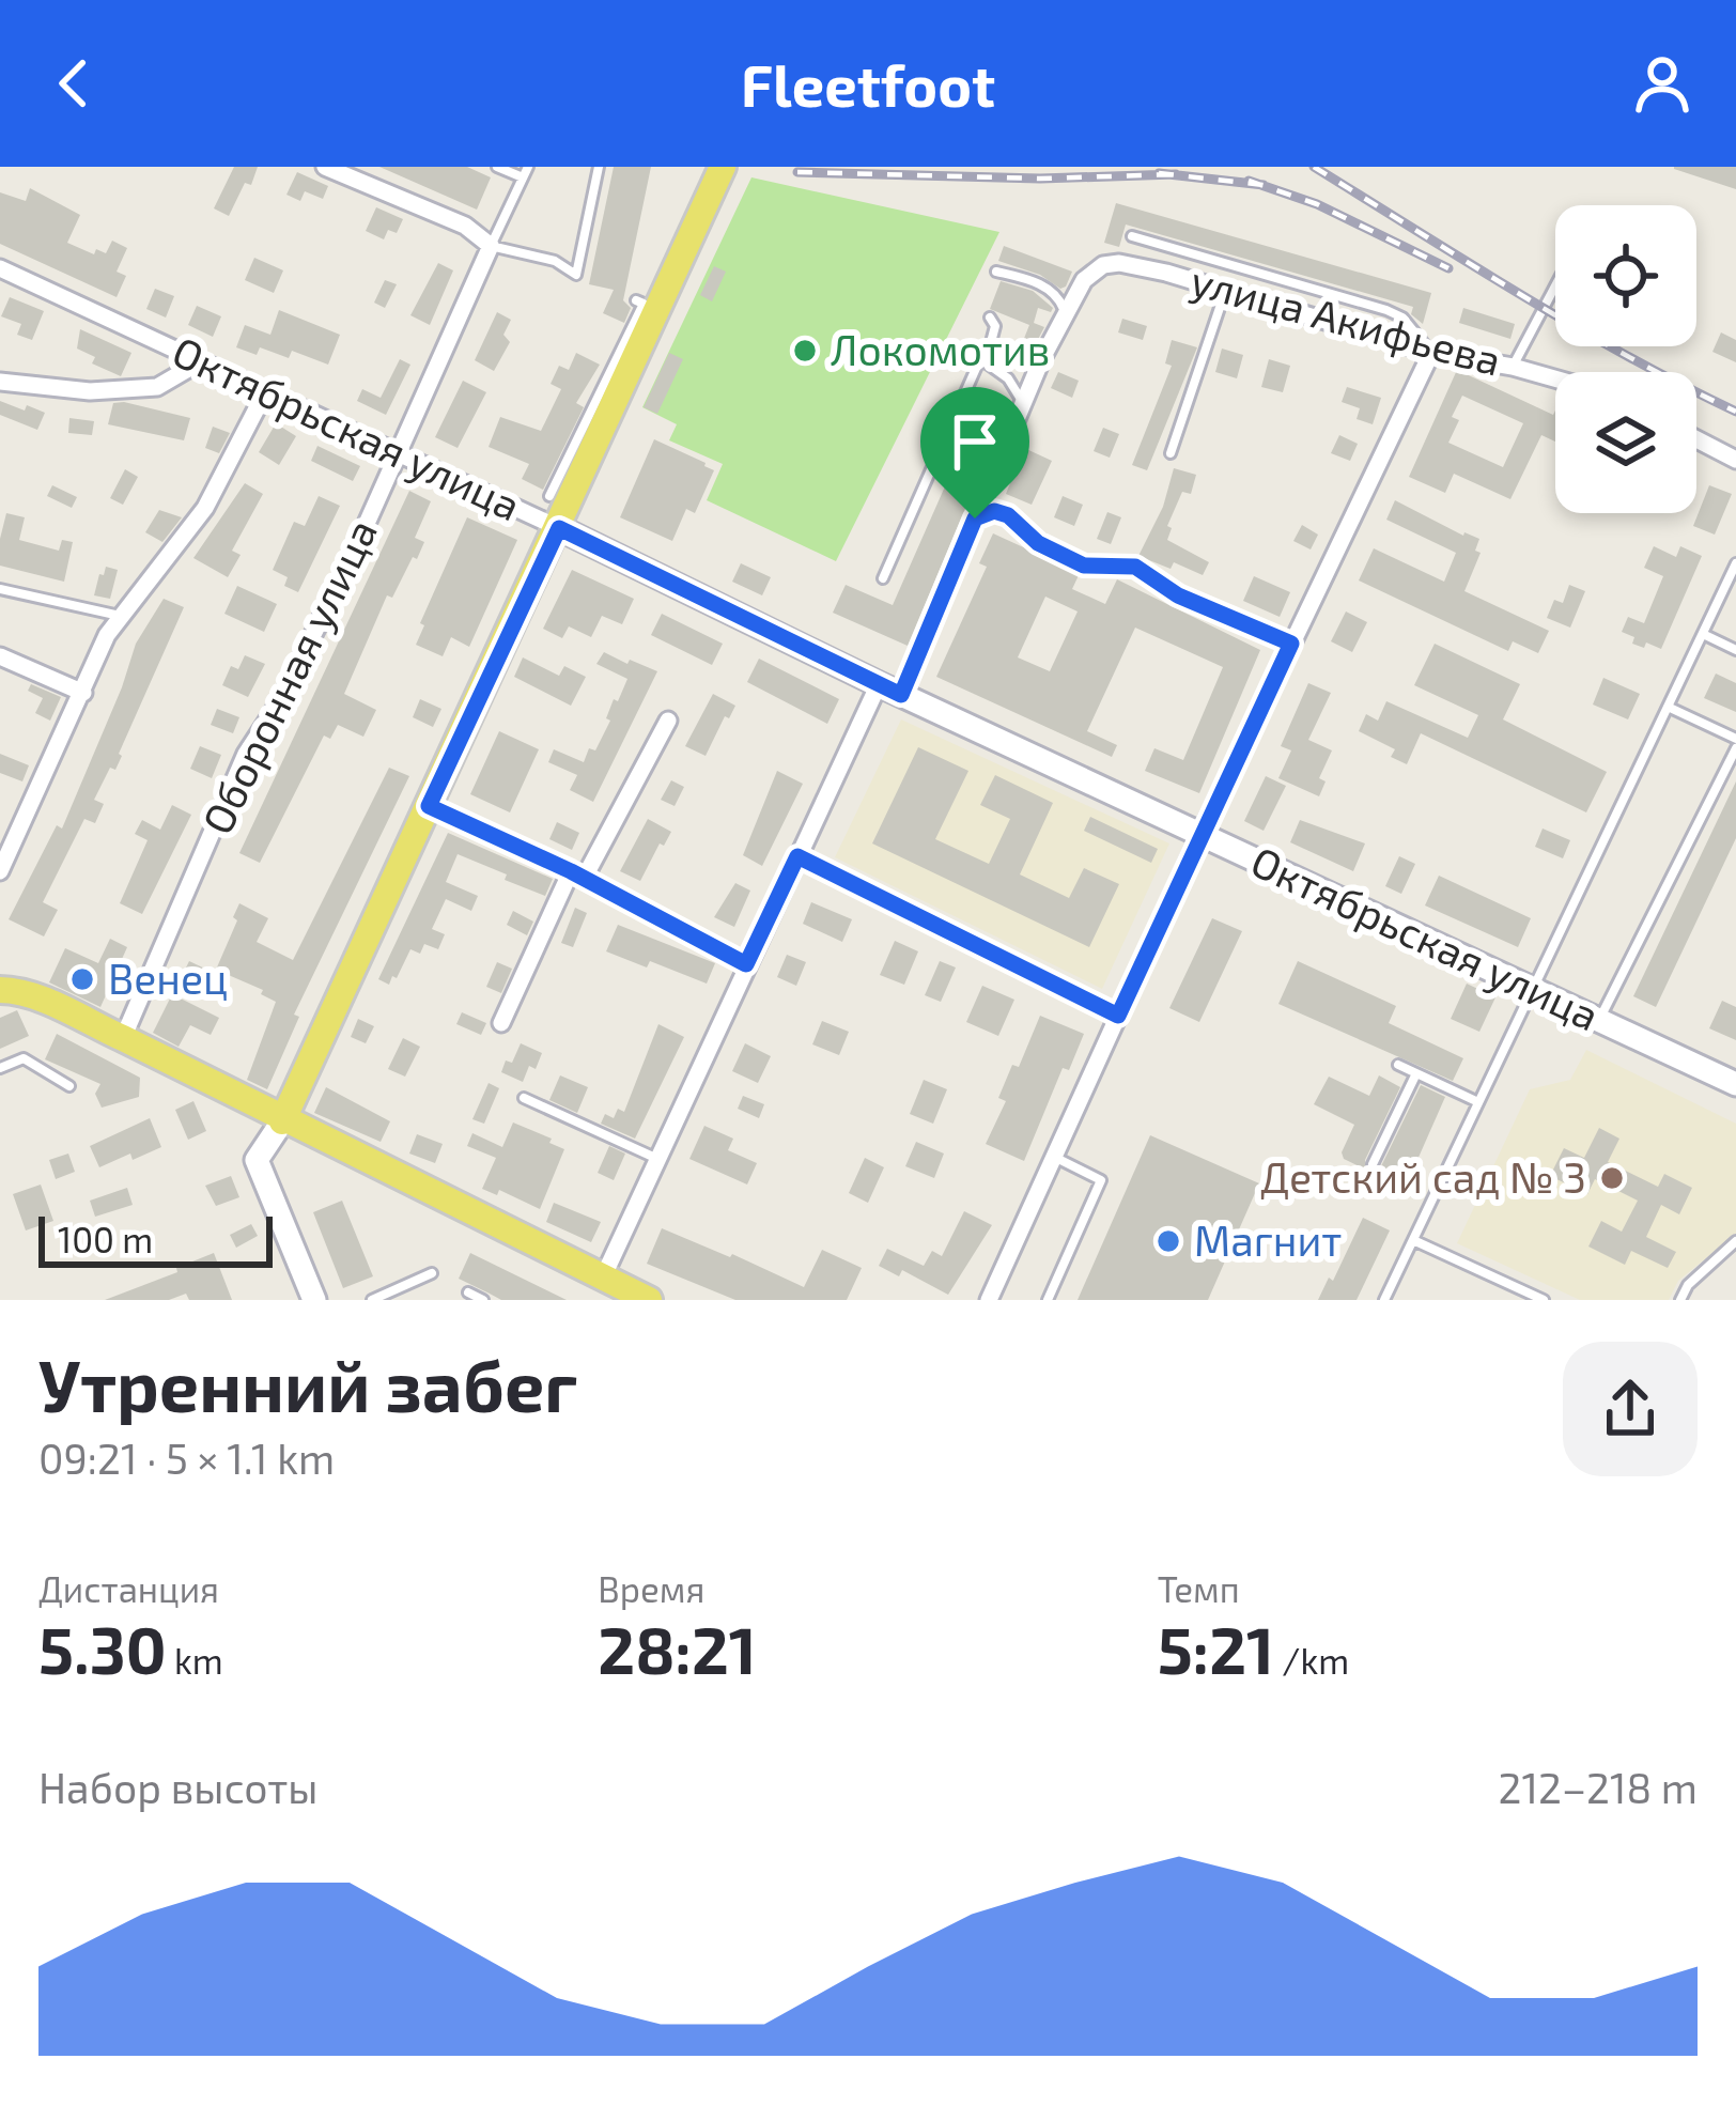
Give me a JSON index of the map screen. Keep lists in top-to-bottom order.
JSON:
{
  "streets": {
    "main road": ["Октябрьская улица"],
    "street": ["улица Акифьева", "Оборонная улица"]
  },
  "crossings": [
    ["Октябрьская улица", "Оборонная улица"]
  ],
  "places": [
    "Локомотив",
    "Венец",
    "Детский сад № 3",
    "Магнит"
  ],
  "scale_bar": "100 m",
  "page": {
    "header": "Fleetfoot",
    "scale": "100 m",
    "heading": ["Утренний забег", "09:21 · 5 × 1.1 km"],
    "stats": [
      ["Дистанция", "5.30 km"],
      ["Время", "28:21"],
      ["Темп", "5:21 /km"]
    ],
    "chart": ["Набор высоты", "212–218 m"]
  }
}
